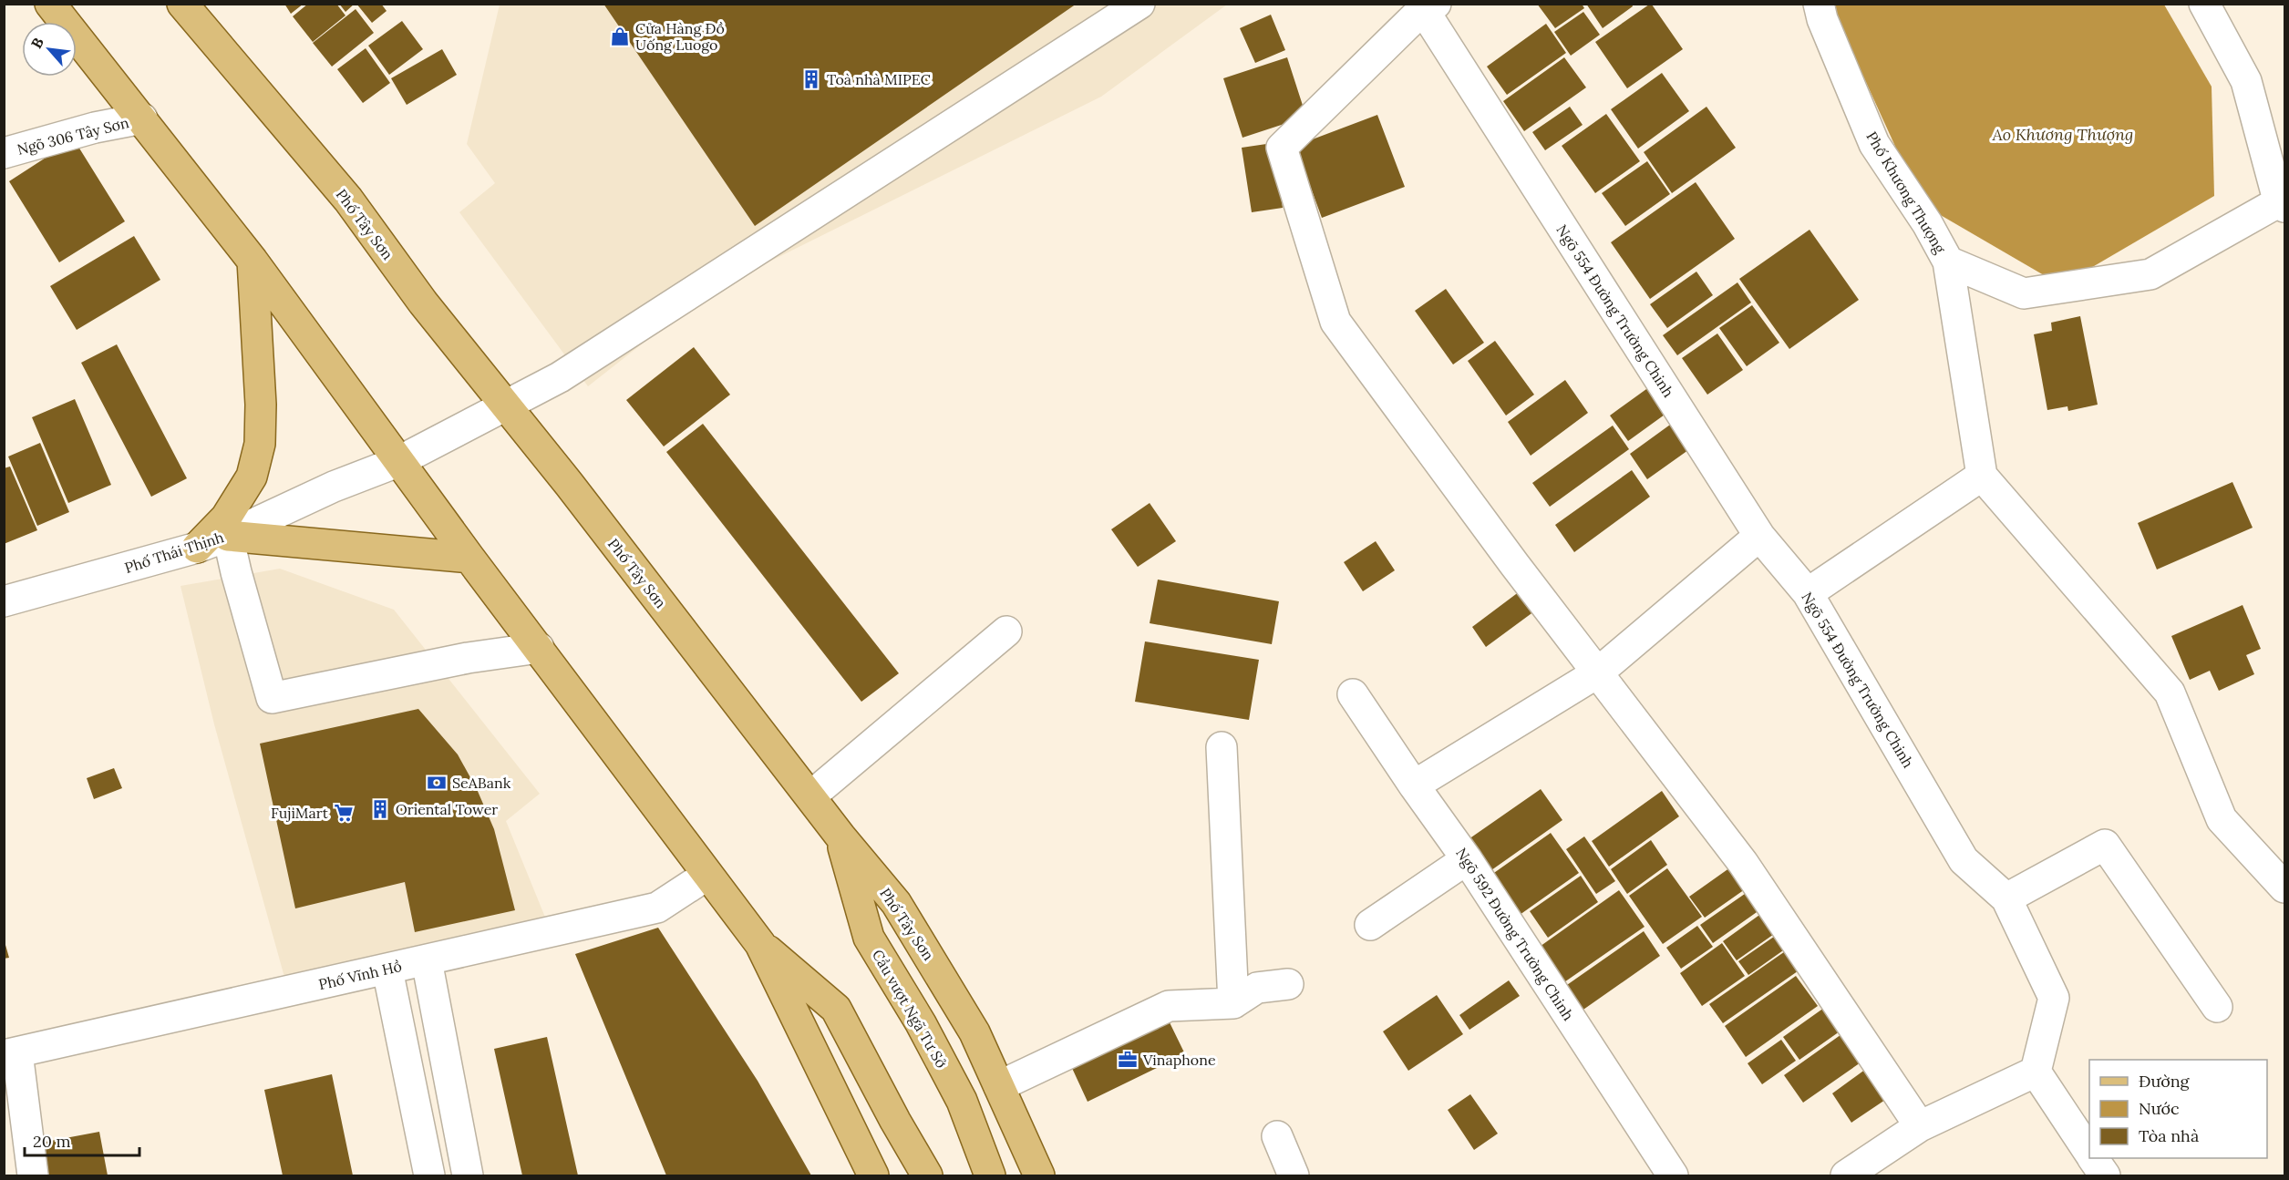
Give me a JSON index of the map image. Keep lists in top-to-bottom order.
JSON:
{
  "streets": {
    "main road": ["Phố Tây Sơn", "Cầu vượt Ngã Tư Sở"],
    "street": [
      "Ngõ 306 Tây Sơn",
      "Phố Khương Thượng",
      "Ngõ 554 Đường Trường Chinh",
      "Phố Thái Thịnh",
      "Ngõ 592 Đường Trường Chinh",
      "Phố Vĩnh Hồ"
    ]
  },
  "crossings": [
    ["Phố Tây Sơn", "Phố Thái Thịnh"],
    ["Phố Tây Sơn", "Cầu vượt Ngã Tư Sở"]
  ],
  "water": ["Ao Khương Thượng"],
  "places": {
    "shop": ["Cửa Hàng Đồ Uống Luogo"],
    "building": ["Toà nhà MIPEC", "Oriental Tower"],
    "bank": ["SeABank"],
    "supermarket": ["FujiMart"],
    "office": ["Vinaphone"]
  },
  "legend": ["Đường", "Nước", "Tòa nhà"],
  "scale_bar": "20 m",
  "north": "top left"
}
